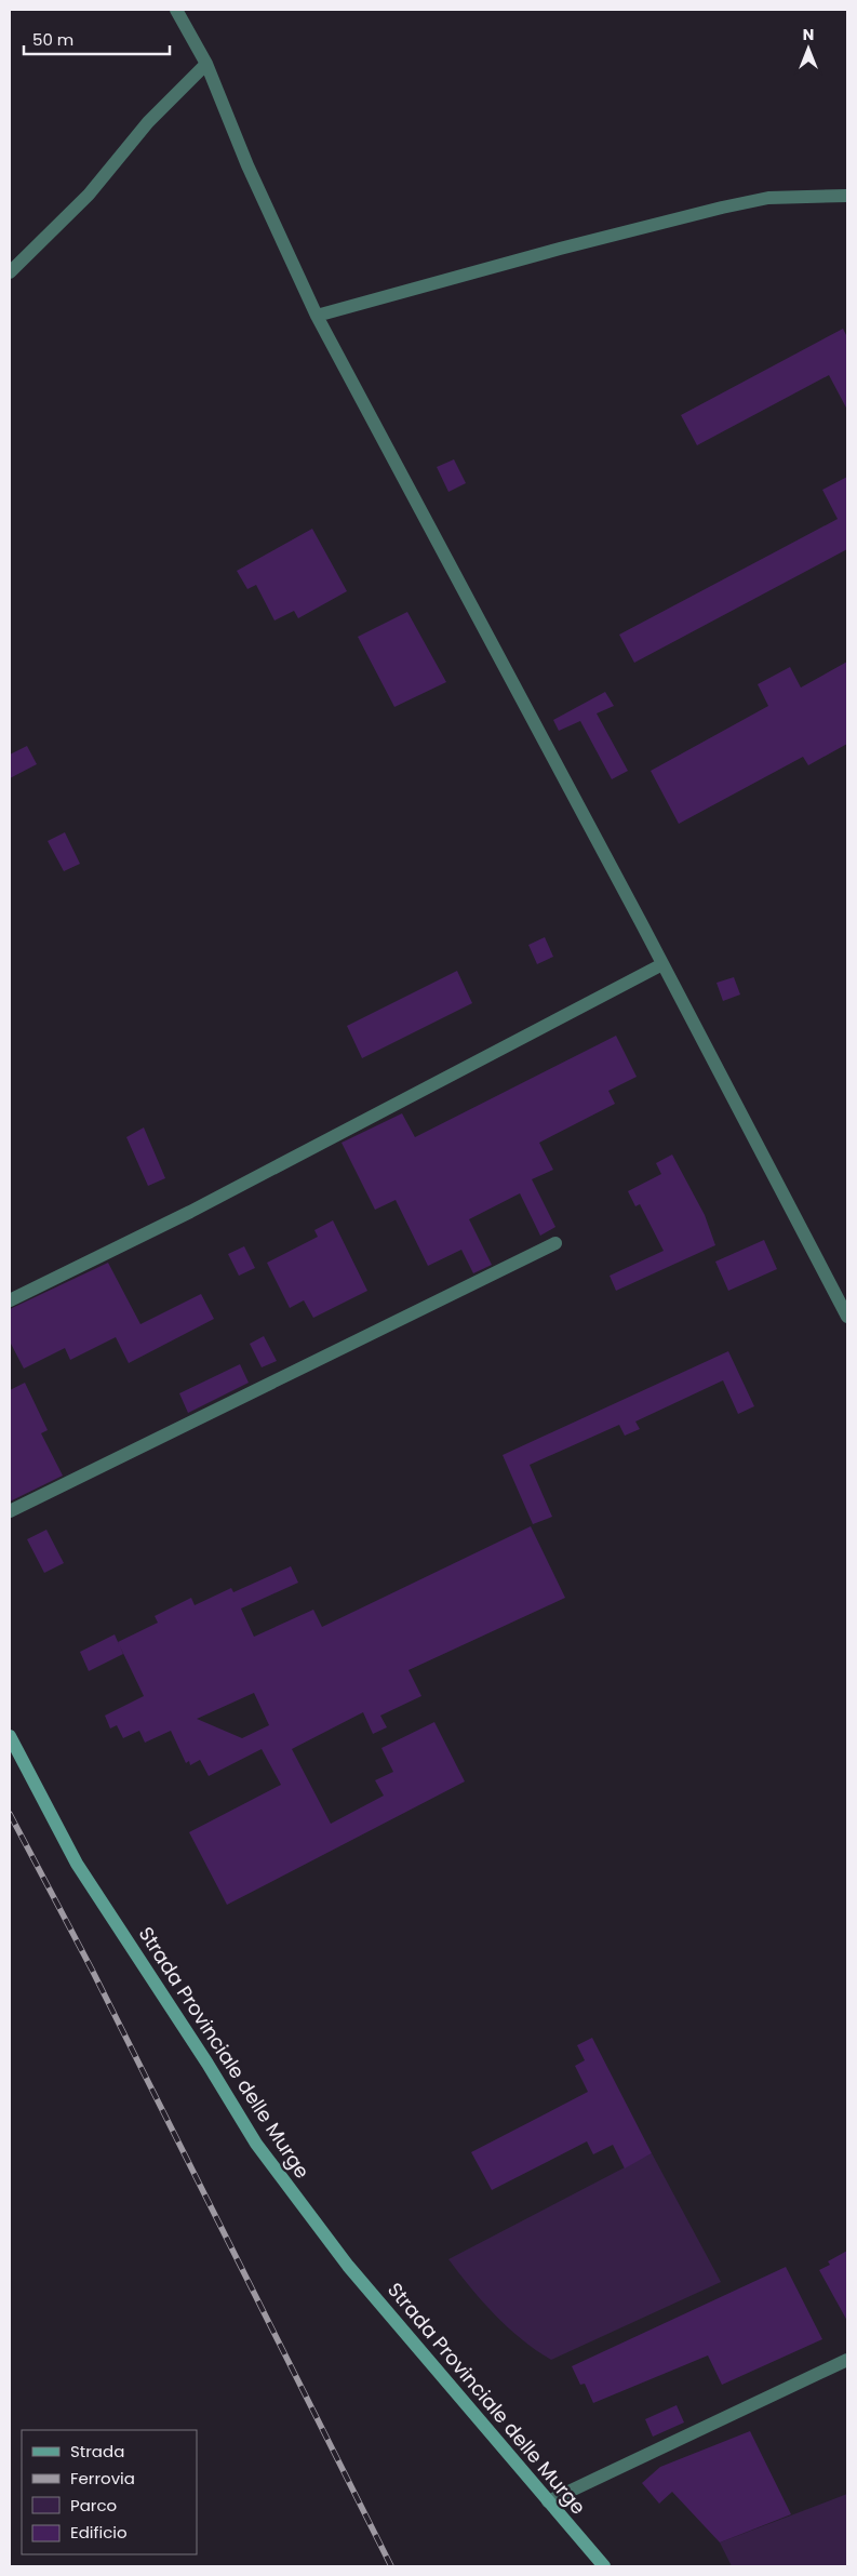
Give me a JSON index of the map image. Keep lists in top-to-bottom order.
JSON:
{
  "streets": {
    "main road": ["Strada Provinciale delle Murge"]
  },
  "legend": [
    "Strada",
    "Ferrovia",
    "Parco",
    "Edificio"
  ],
  "scale_bar": "50 m",
  "north": "top"
}
